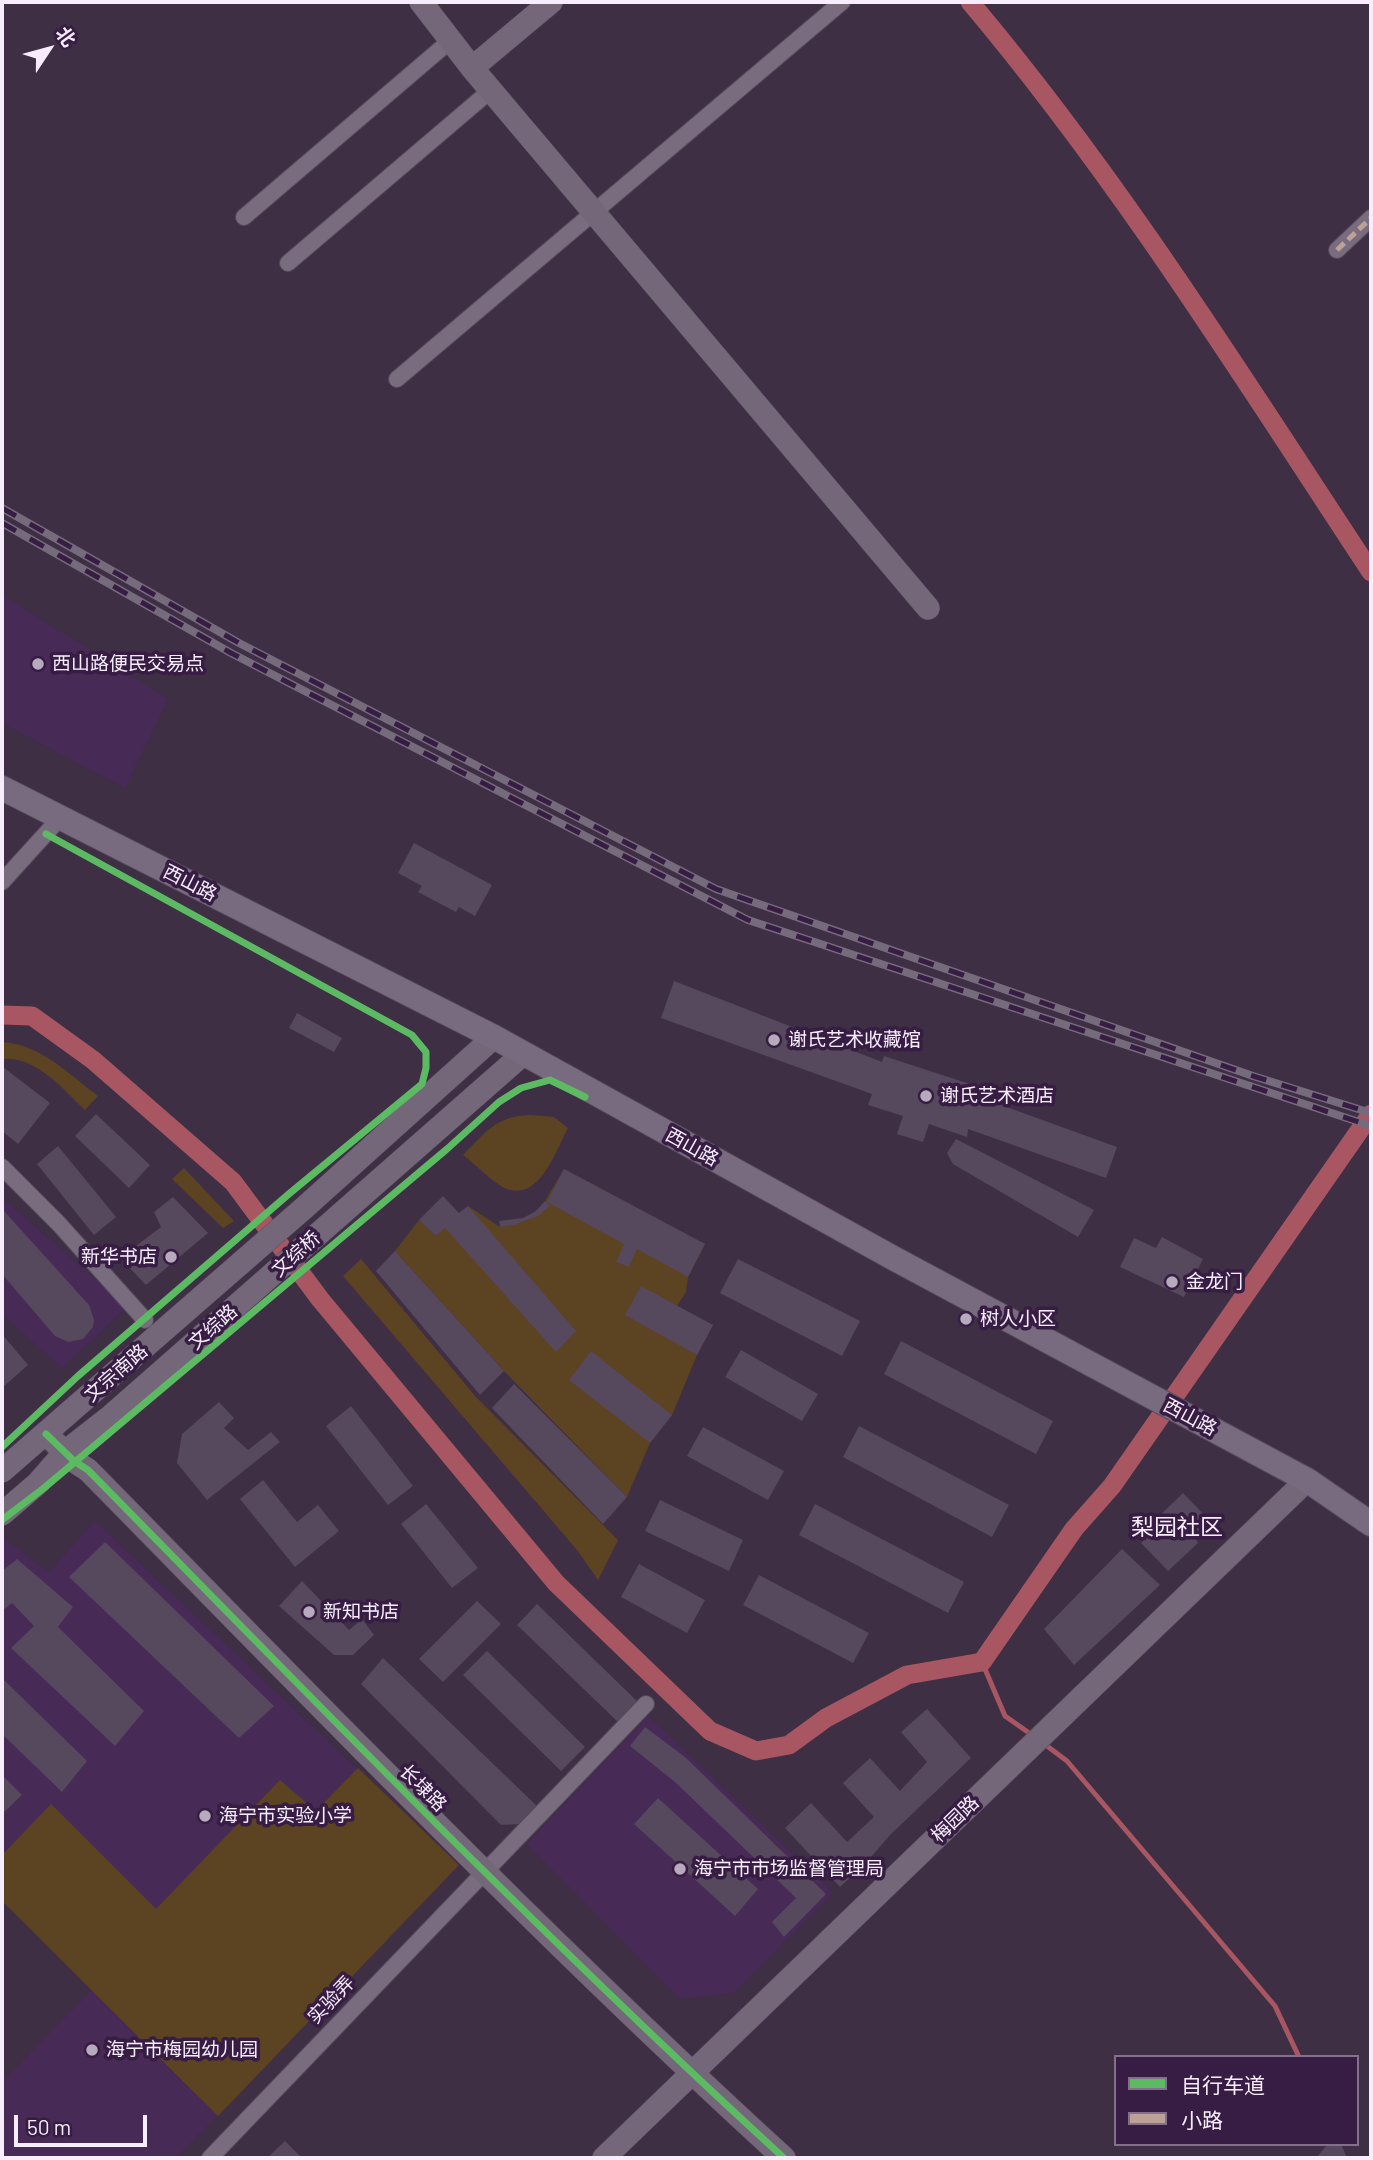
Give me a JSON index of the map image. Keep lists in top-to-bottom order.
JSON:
{
  "streets": {
    "main road": ["西山路"],
    "street": [
      "文综桥",
      "文综路",
      "文宗南路",
      "长埭路",
      "梅园路",
      "实验弄"
    ]
  },
  "crossings": [
    ["西山路", "文综桥"],
    ["西山路", "文宗南路"],
    ["西山路", "梅园路"],
    ["文综桥", "文综路"],
    ["文综路", "长埭路"],
    ["文宗南路", "长埭路"],
    ["长埭路", "梅园路"],
    ["长埭路", "实验弄"]
  ],
  "districts": ["梨园社区"],
  "places": [
    "西山路便民交易点",
    "谢氏艺术收藏馆",
    "谢氏艺术酒店",
    "新华书店",
    "金龙门",
    "树人小区",
    "新知书店",
    "海宁市实验小学",
    "海宁市市场监督管理局",
    "海宁市梅园幼儿园"
  ],
  "legend": ["自行车道", "小路"],
  "scale_bar": "50 m",
  "north": "top right"
}
